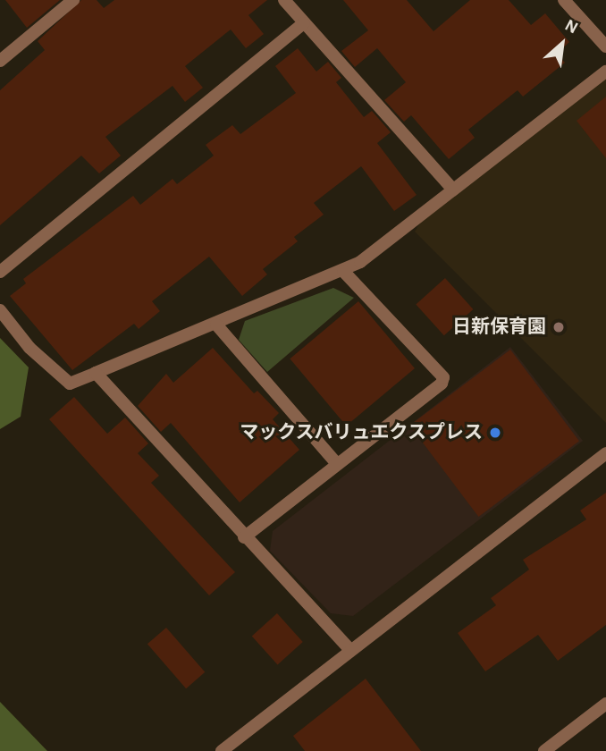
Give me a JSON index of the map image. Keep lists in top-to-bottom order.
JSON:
{
  "places": ["日新保育園", "マックスバリュエクスプレス"],
  "north": "top right"
}
